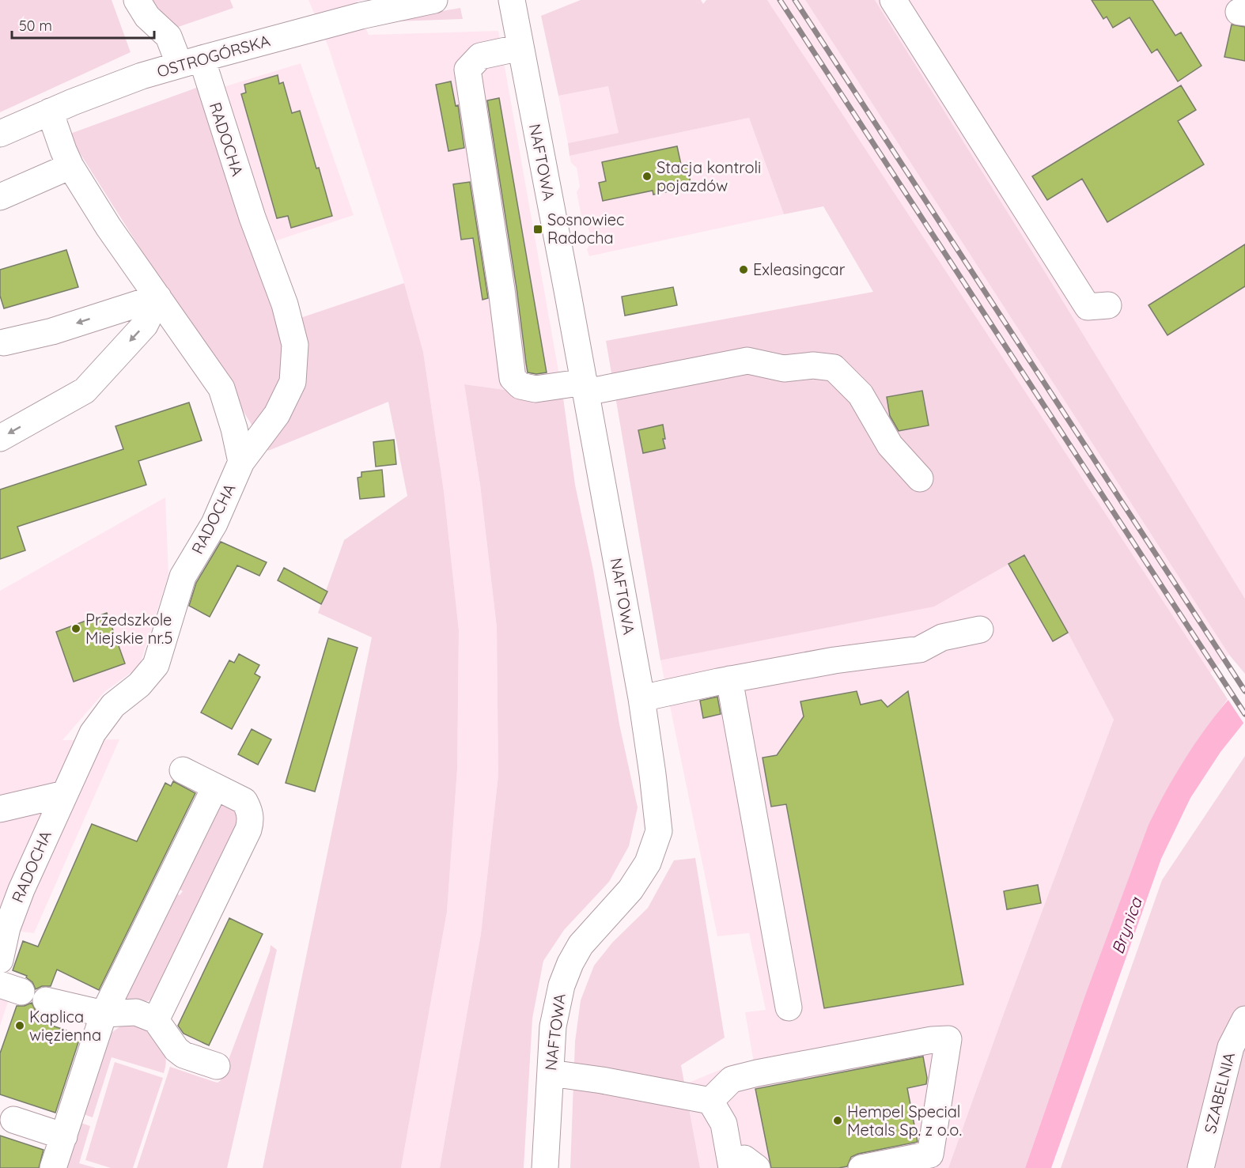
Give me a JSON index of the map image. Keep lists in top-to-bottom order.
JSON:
{
  "streets": {
    "street": [
      "OSTROGÓRSKA",
      "RADOCHA",
      "NAFTOWA",
      "SZABELNIA"
    ]
  },
  "crossings": [
    ["OSTROGÓRSKA", "RADOCHA"]
  ],
  "water": ["Brynica"],
  "places": {
    "other": [
      "Stacja kontroli pojazdów",
      "Exleasingcar",
      "Przedszkole Miejskie nr.5",
      "Kaplica więzienna",
      "Hempel Special Metals Sp. z o.o."
    ],
    "transit": ["Sosnowiec Radocha"]
  },
  "scale_bar": "50 m"
}
